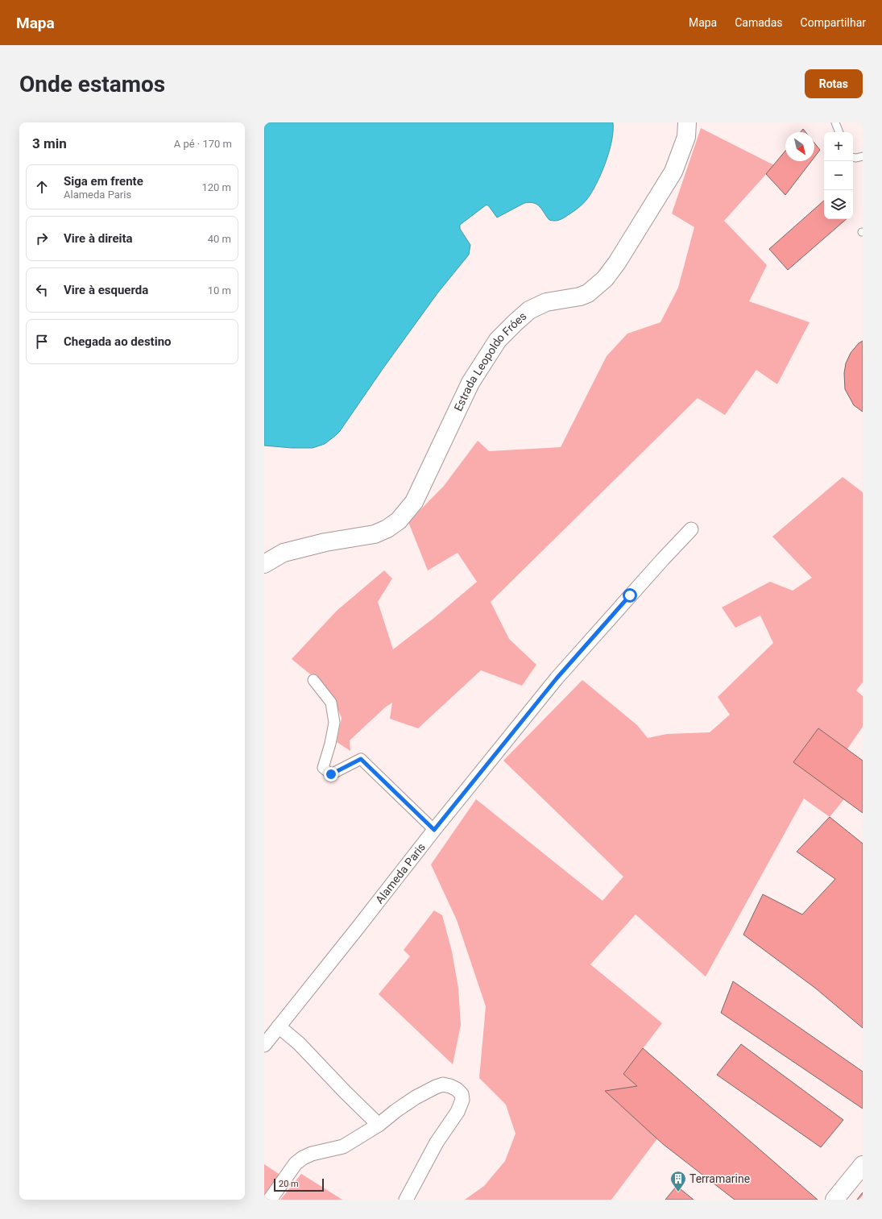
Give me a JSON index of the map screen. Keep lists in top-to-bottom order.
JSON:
{
  "streets": {
    "street": ["Estrada Leopoldo Fróes", "Alameda Paris"]
  },
  "places": {
    "building": ["Terramarine"]
  },
  "scale_bar": "20 m",
  "north": "bottom right",
  "page": {
    "header": "Mapa",
    "nav": ["Mapa", "Camadas", "Compartilhar"],
    "buttons": "Rotas",
    "title": "Onde estamos",
    "heading": ["3 min", "A pé · 170 m"],
    "map_buttons": ["+", "−"],
    "list": [
      ["Siga em frente", "Alameda Paris", "120 m"],
      ["Vire à direita", "40 m"],
      ["Vire à esquerda", "10 m"],
      "Chegada ao destino"
    ],
    "scale": "20 m"
  }
}
